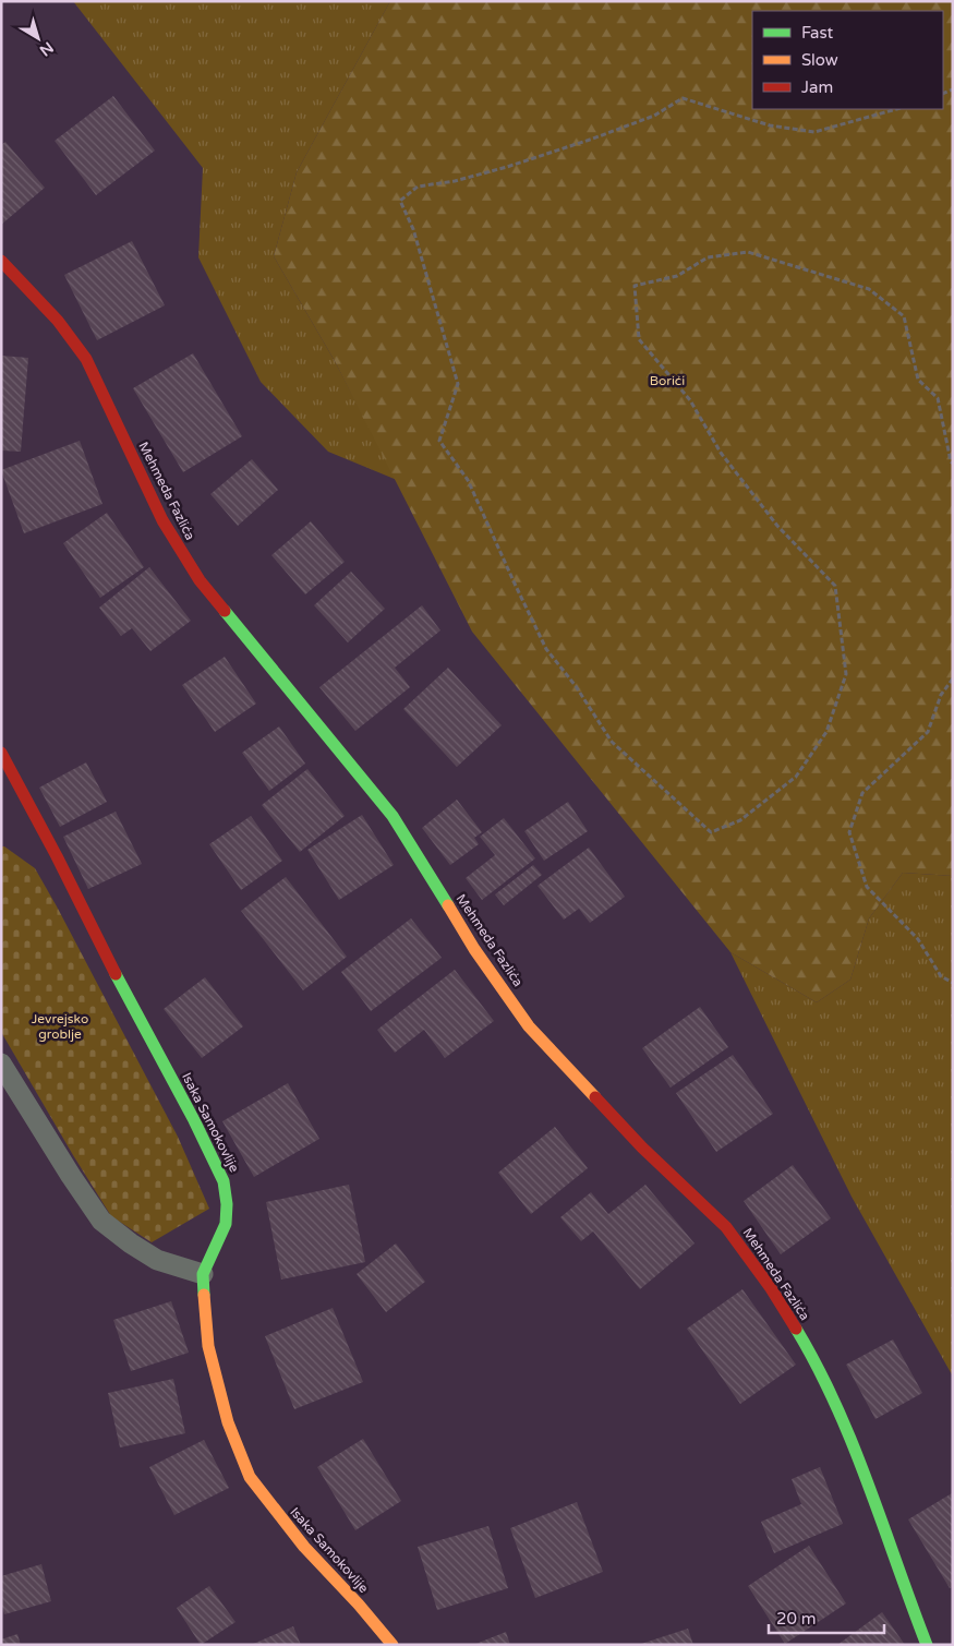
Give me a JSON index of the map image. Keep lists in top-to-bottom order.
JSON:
{
  "streets": {
    "street": ["Mehmeda Fazlića", "Isaka Samokovlije"]
  },
  "parks": ["Borići", "Jevrejsko groblje"],
  "legend": ["Fast", "Slow", "Jam"],
  "scale_bar": "20 m",
  "north": "bottom right"
}
